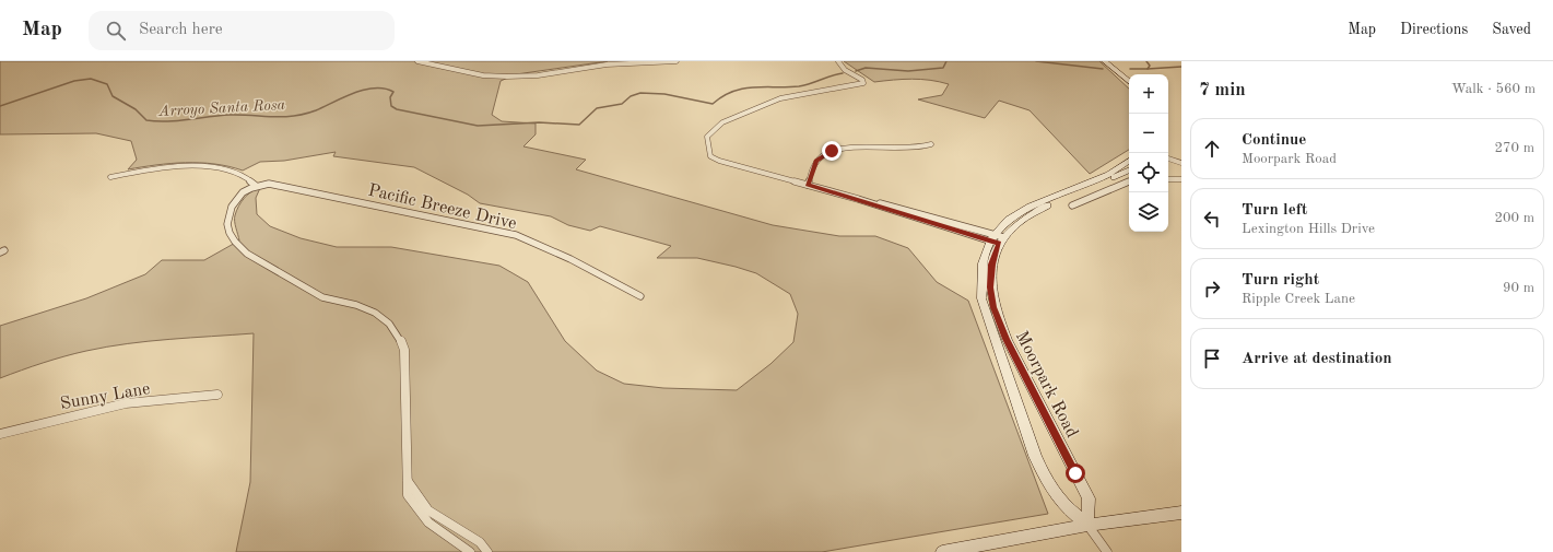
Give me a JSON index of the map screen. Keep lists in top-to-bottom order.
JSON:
{
  "streets": {
    "main road": ["Moorpark Road"],
    "street": ["Pacific Breeze Drive", "Sunny Lane"]
  },
  "water": ["Arroyo Santa Rosa"],
  "page": {
    "header": "Map",
    "search": "Search here",
    "nav": ["Map", "Directions", "Saved"],
    "heading": ["7 min", "Walk · 560 m"],
    "map_buttons": ["+", "−"],
    "list": [
      ["Continue", "Moorpark Road", "270 m"],
      ["Turn left", "Lexington Hills Drive", "200 m"],
      ["Turn right", "Ripple Creek Lane", "90 m"],
      "Arrive at destination"
    ]
  }
}
